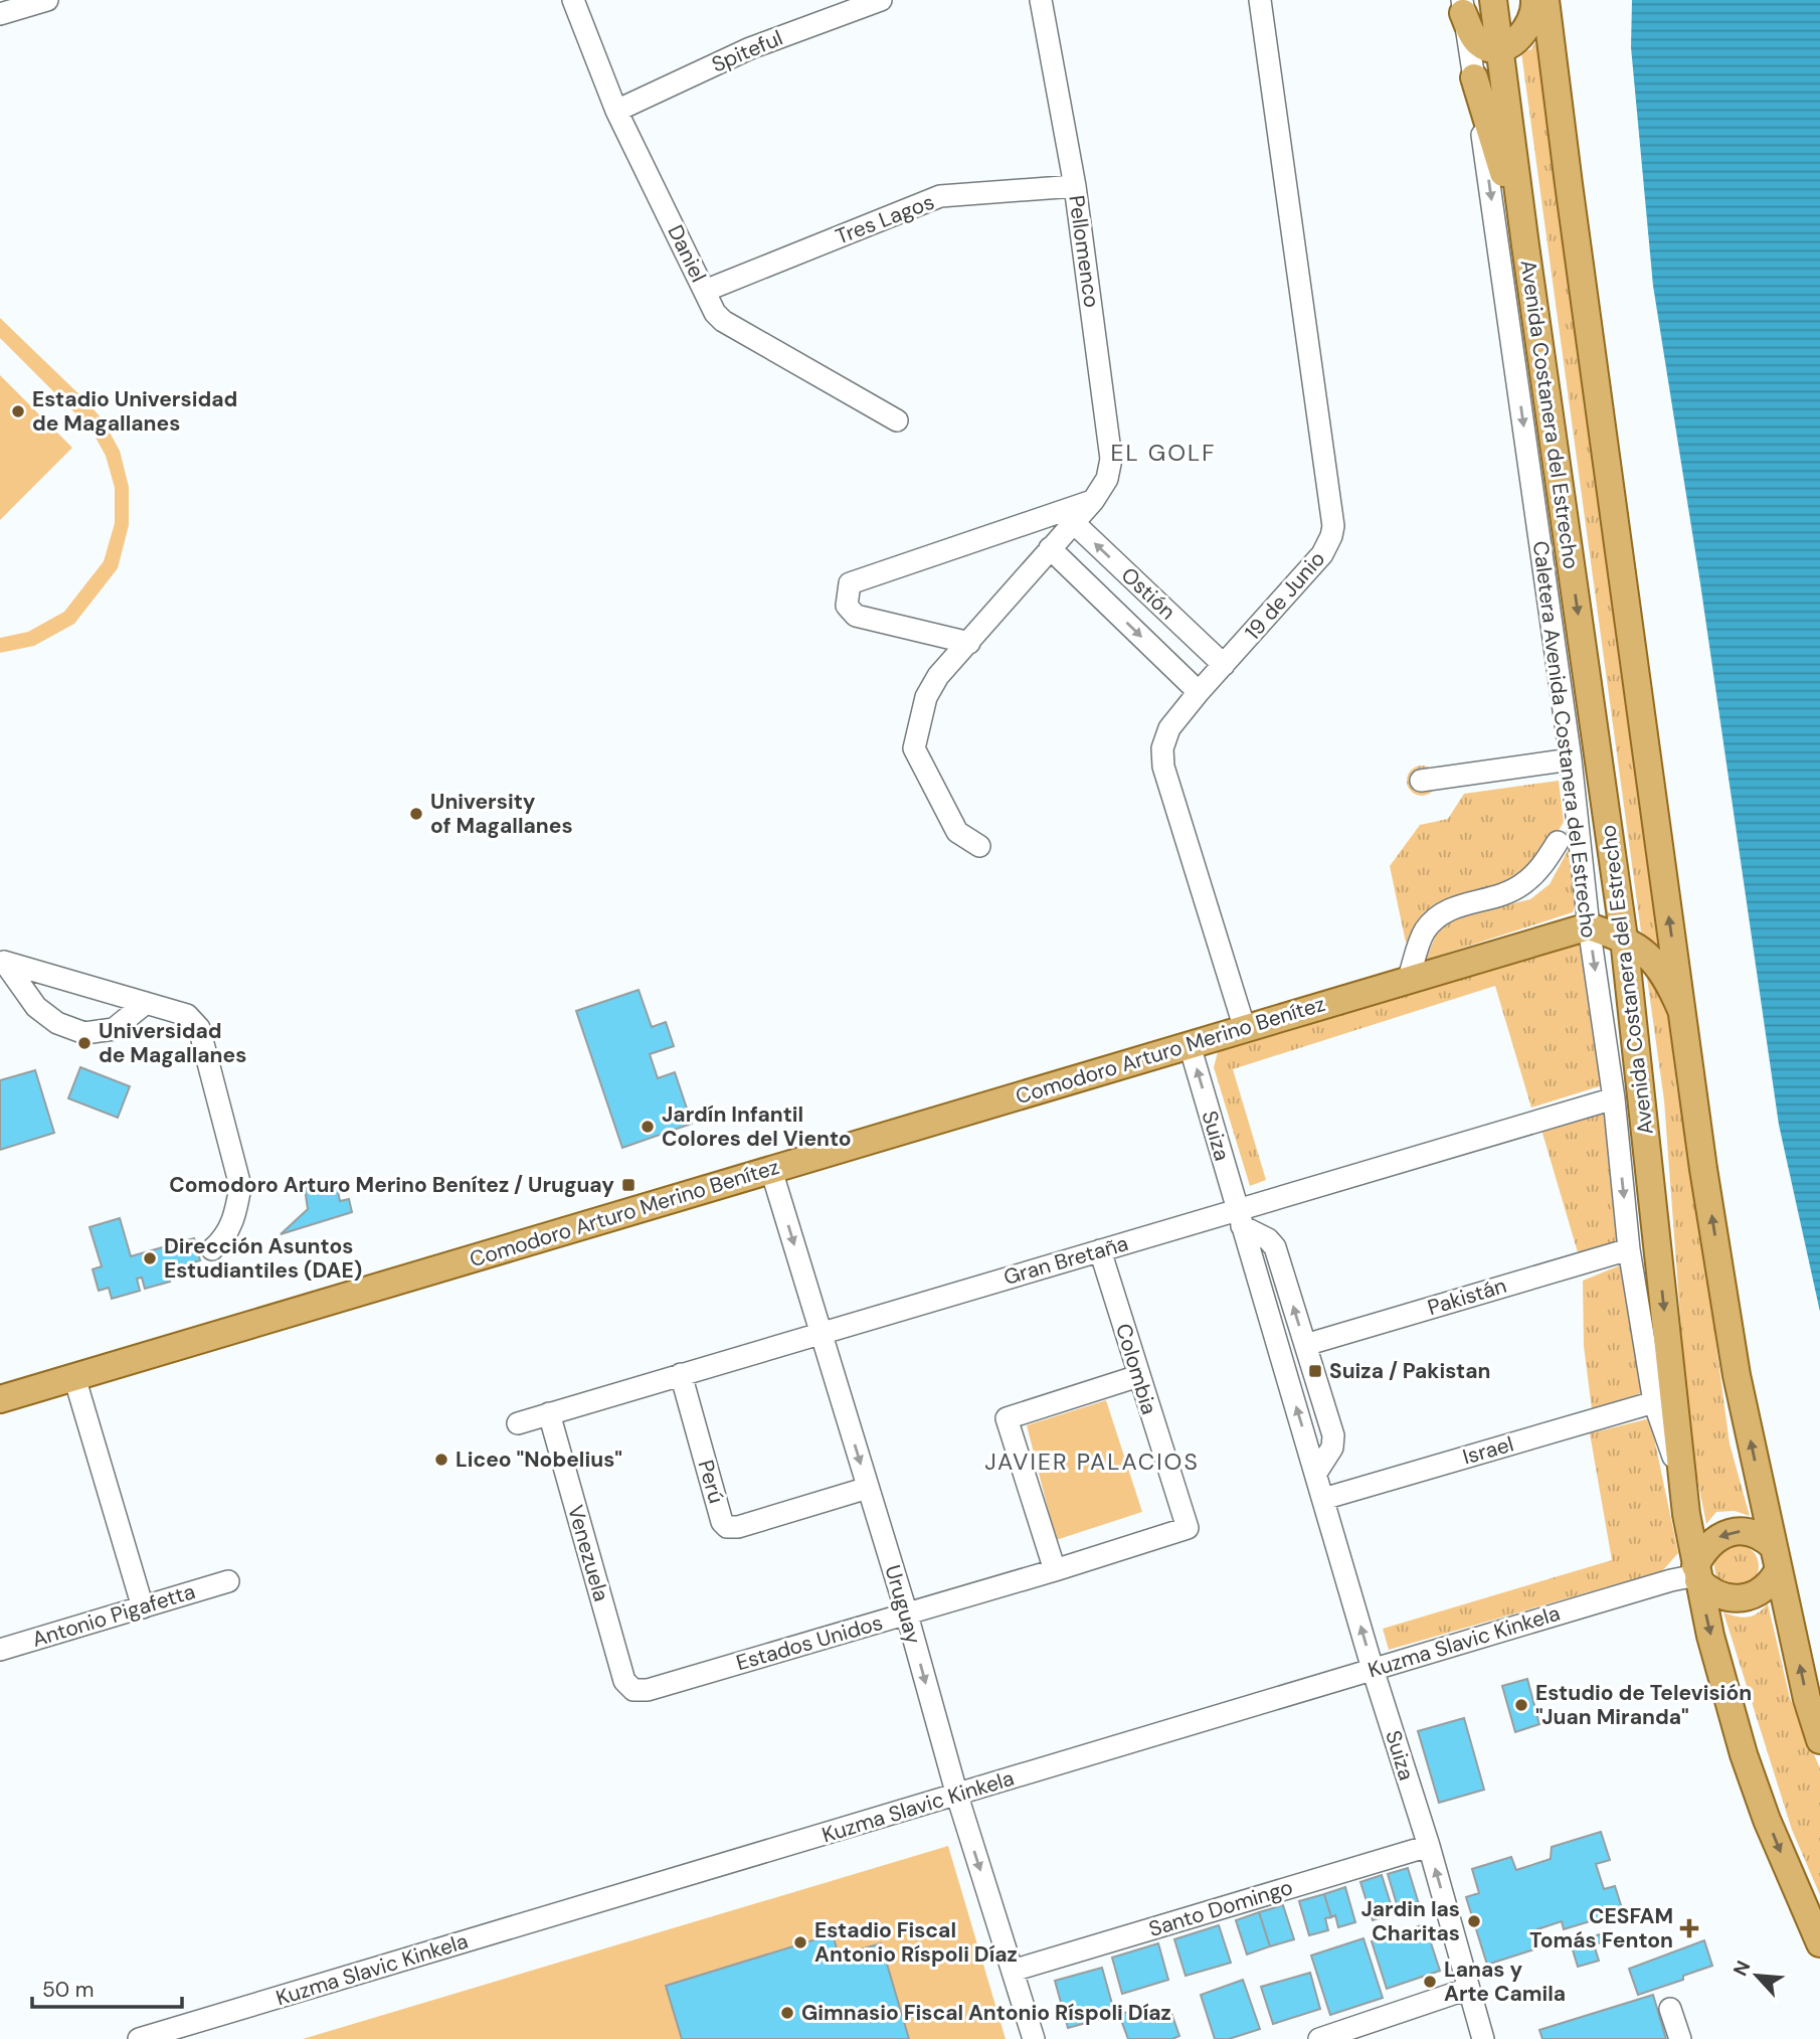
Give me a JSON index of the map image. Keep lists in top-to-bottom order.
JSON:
{
  "streets": {
    "main road": ["Avenida Costanera del Estrecho", "Comodoro Arturo Merino Benítez"],
    "street": [
      "Spiteful",
      "Tres Lagos",
      "Pellomenco",
      "Daniel",
      "Ostión",
      "19 de Junio",
      "Caletera Avenida Costanera del Estrecho",
      "Suiza",
      "Gran Bretaña",
      "Pakistán",
      "Colombia",
      "Israel",
      "Perú",
      "Venezuela",
      "Uruguay",
      "Antonio Pigafetta",
      "Kuzma Slavic Kinkela",
      "Estados Unidos",
      "Santo Domingo"
    ]
  },
  "crossings": [
    ["Spiteful", "Daniel"],
    ["Tres Lagos", "Pellomenco"],
    ["Tres Lagos", "Daniel"],
    ["Pellomenco", "Ostión"],
    ["Avenida Costanera del Estrecho", "Caletera Avenida Costanera del Estrecho"],
    ["Avenida Costanera del Estrecho", "Kuzma Slavic Kinkela"],
    ["Ostión", "19 de Junio"],
    ["19 de Junio", "Comodoro Arturo Merino Benítez"],
    ["Caletera Avenida Costanera del Estrecho", "Comodoro Arturo Merino Benítez"],
    ["Caletera Avenida Costanera del Estrecho", "Gran Bretaña"],
    ["Caletera Avenida Costanera del Estrecho", "Pakistán"],
    ["Caletera Avenida Costanera del Estrecho", "Israel"],
    ["Comodoro Arturo Merino Benítez", "Suiza"],
    ["Comodoro Arturo Merino Benítez", "Uruguay"],
    ["Suiza", "Gran Bretaña"],
    ["Suiza", "Israel"],
    ["Suiza", "Kuzma Slavic Kinkela"],
    ["Suiza", "Santo Domingo"],
    ["Gran Bretaña", "Colombia"],
    ["Gran Bretaña", "Perú"],
    ["Gran Bretaña", "Venezuela"],
    ["Gran Bretaña", "Uruguay"],
    ["Colombia", "Estados Unidos"],
    ["Perú", "Uruguay"],
    ["Venezuela", "Estados Unidos"],
    ["Uruguay", "Kuzma Slavic Kinkela"],
    ["Uruguay", "Estados Unidos"],
    ["Uruguay", "Santo Domingo"]
  ],
  "one_way": ["Caletera Avenida Costanera del Estrecho", "Uruguay"],
  "districts": ["EL GOLF", "JAVIER PALACIOS"],
  "places": {
    "other": [
      "Estadio Universidad de Magallanes",
      "University of Magallanes",
      "Universidad de Magallanes",
      "Jardín Infantil Colores del Viento",
      "Dirección Asuntos Estudiantiles (DAE)",
      "Liceo \"Nobelius\"",
      "Estudio de Televisión \"Juan Miranda\"",
      "Jardin las Charitas",
      "Estadio Fiscal Antonio Ríspoli Díaz",
      "Lanas y Arte Camila",
      "Gimnasio Fiscal Antonio Ríspoli Díaz"
    ],
    "transit": ["Comodoro Arturo Merino Benítez / Uruguay", "Suiza / Pakistan"],
    "health": ["CESFAM Tomás Fenton"]
  },
  "scale_bar": "50 m",
  "north": "top left"
}
